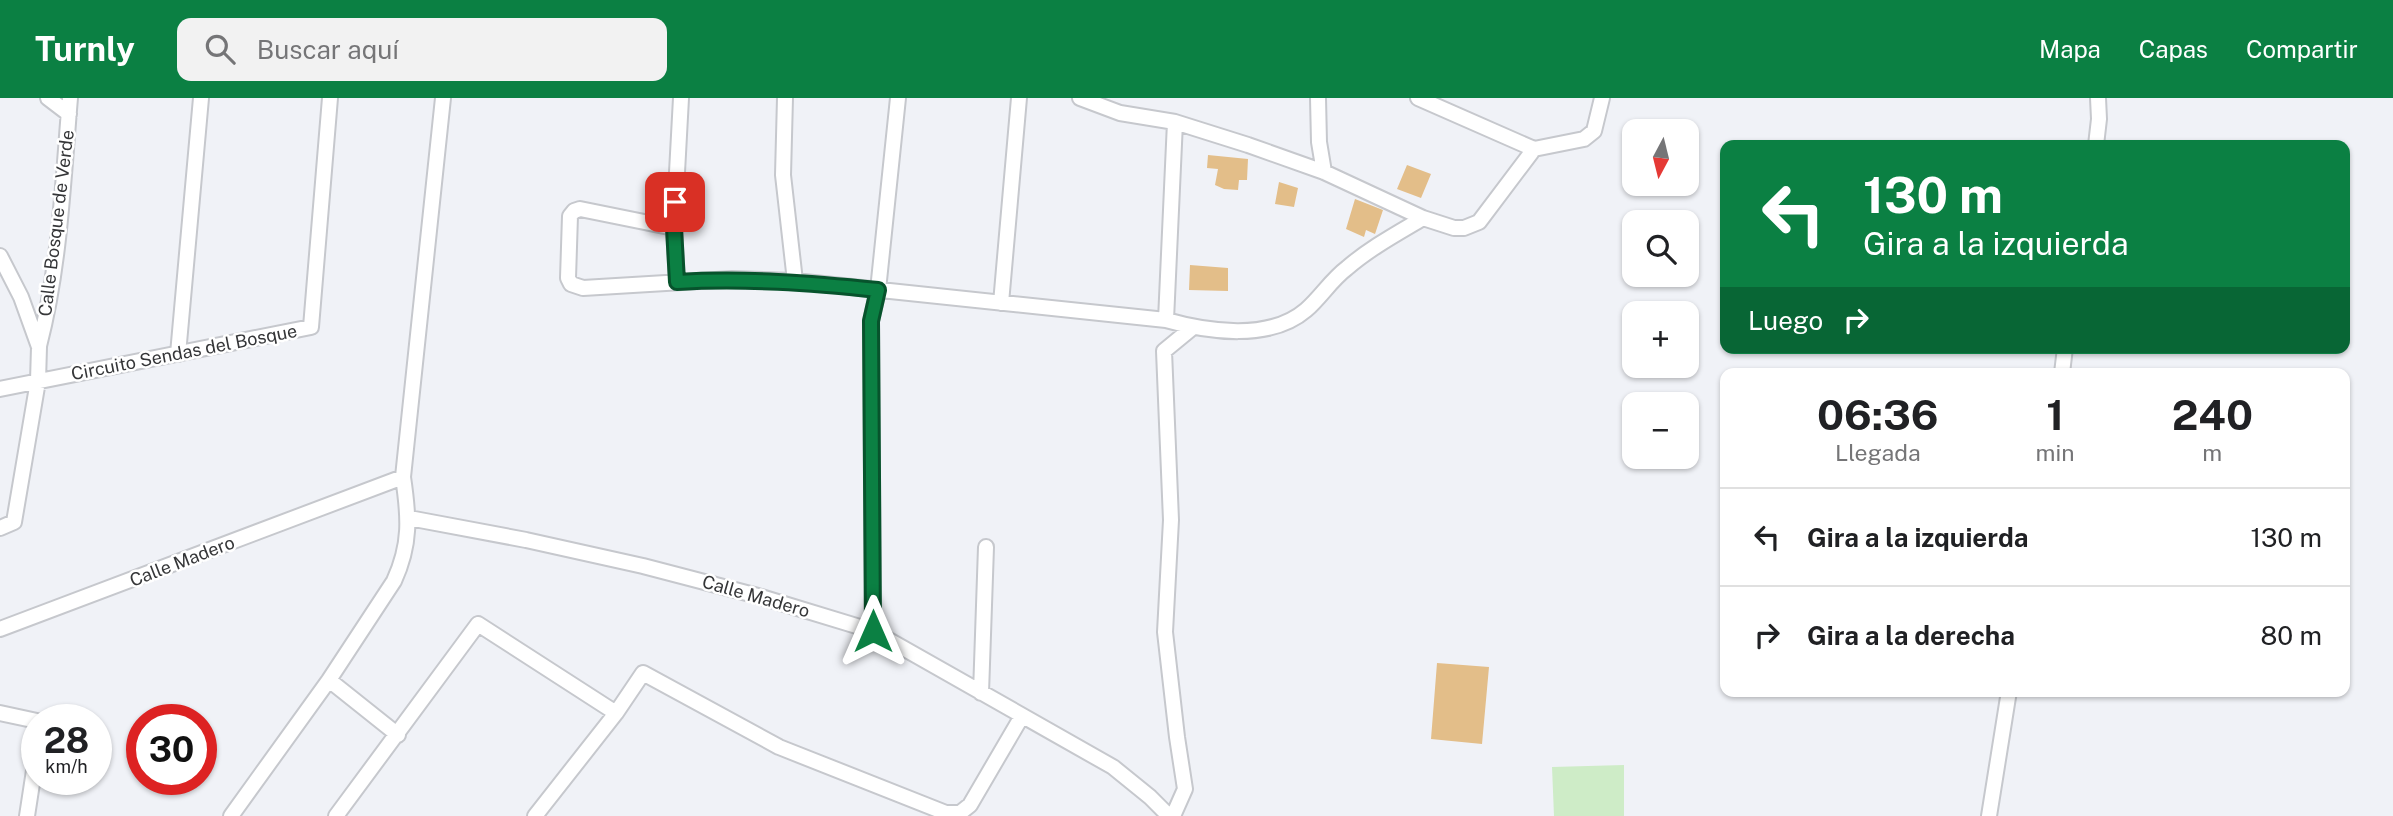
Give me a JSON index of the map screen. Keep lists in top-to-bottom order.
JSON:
{
  "streets": {
    "street": ["Calle Bosque de Verde", "Circuito Sendas del Bosque", "Calle Madero"]
  },
  "north": "bottom",
  "page": {
    "header": "Turnly",
    "search": "Buscar aquí",
    "nav": ["Mapa", "Capas", "Compartir"],
    "map_buttons": ["+", "−"],
    "turn": ["130 m", "Gira a la izquierda"],
    "then": "Luego",
    "eta": [
      "06:36",
      "Llegada",
      "1",
      "min",
      "240",
      "m"
    ],
    "list": [
      {
        "name": "Gira a la izquierda",
        "value": "130 m"
      },
      {
        "name": "Gira a la derecha",
        "value": "80 m"
      }
    ],
    "speed": "28 km/h",
    "limit": "30"
  }
}
